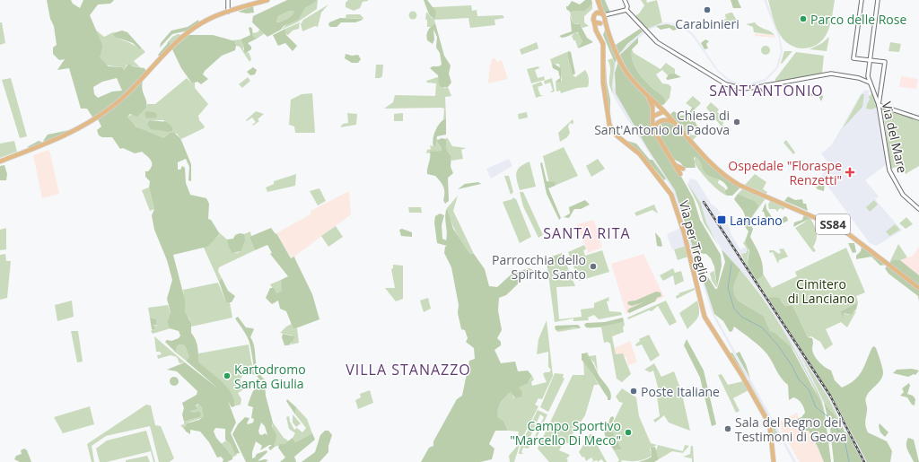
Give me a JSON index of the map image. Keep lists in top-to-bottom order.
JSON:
{
  "streets": {
    "main road": ["SS84", "Via per Treglio"],
    "street": ["Via del Mare"]
  },
  "districts": ["SANT'ANTONIO", "SANTA RITA", "VILLA STANAZZO"],
  "parks": ["Cimitero di Lanciano"],
  "places": {
    "other": [
      "Carabinieri",
      "Parco delle Rose",
      "Chiesa di Sant'Antonio di Padova",
      "Parrocchia dello Spirito Santo",
      "Kartodromo Santa Giulia",
      "Poste Italiane",
      "Sala del Regno dei Testimoni di Geova",
      "Campo Sportivo \"Marcello Di Meco\""
    ],
    "health": ["Ospedale \"Floraspe Renzetti\""],
    "transit": ["Lanciano"]
  }
}
